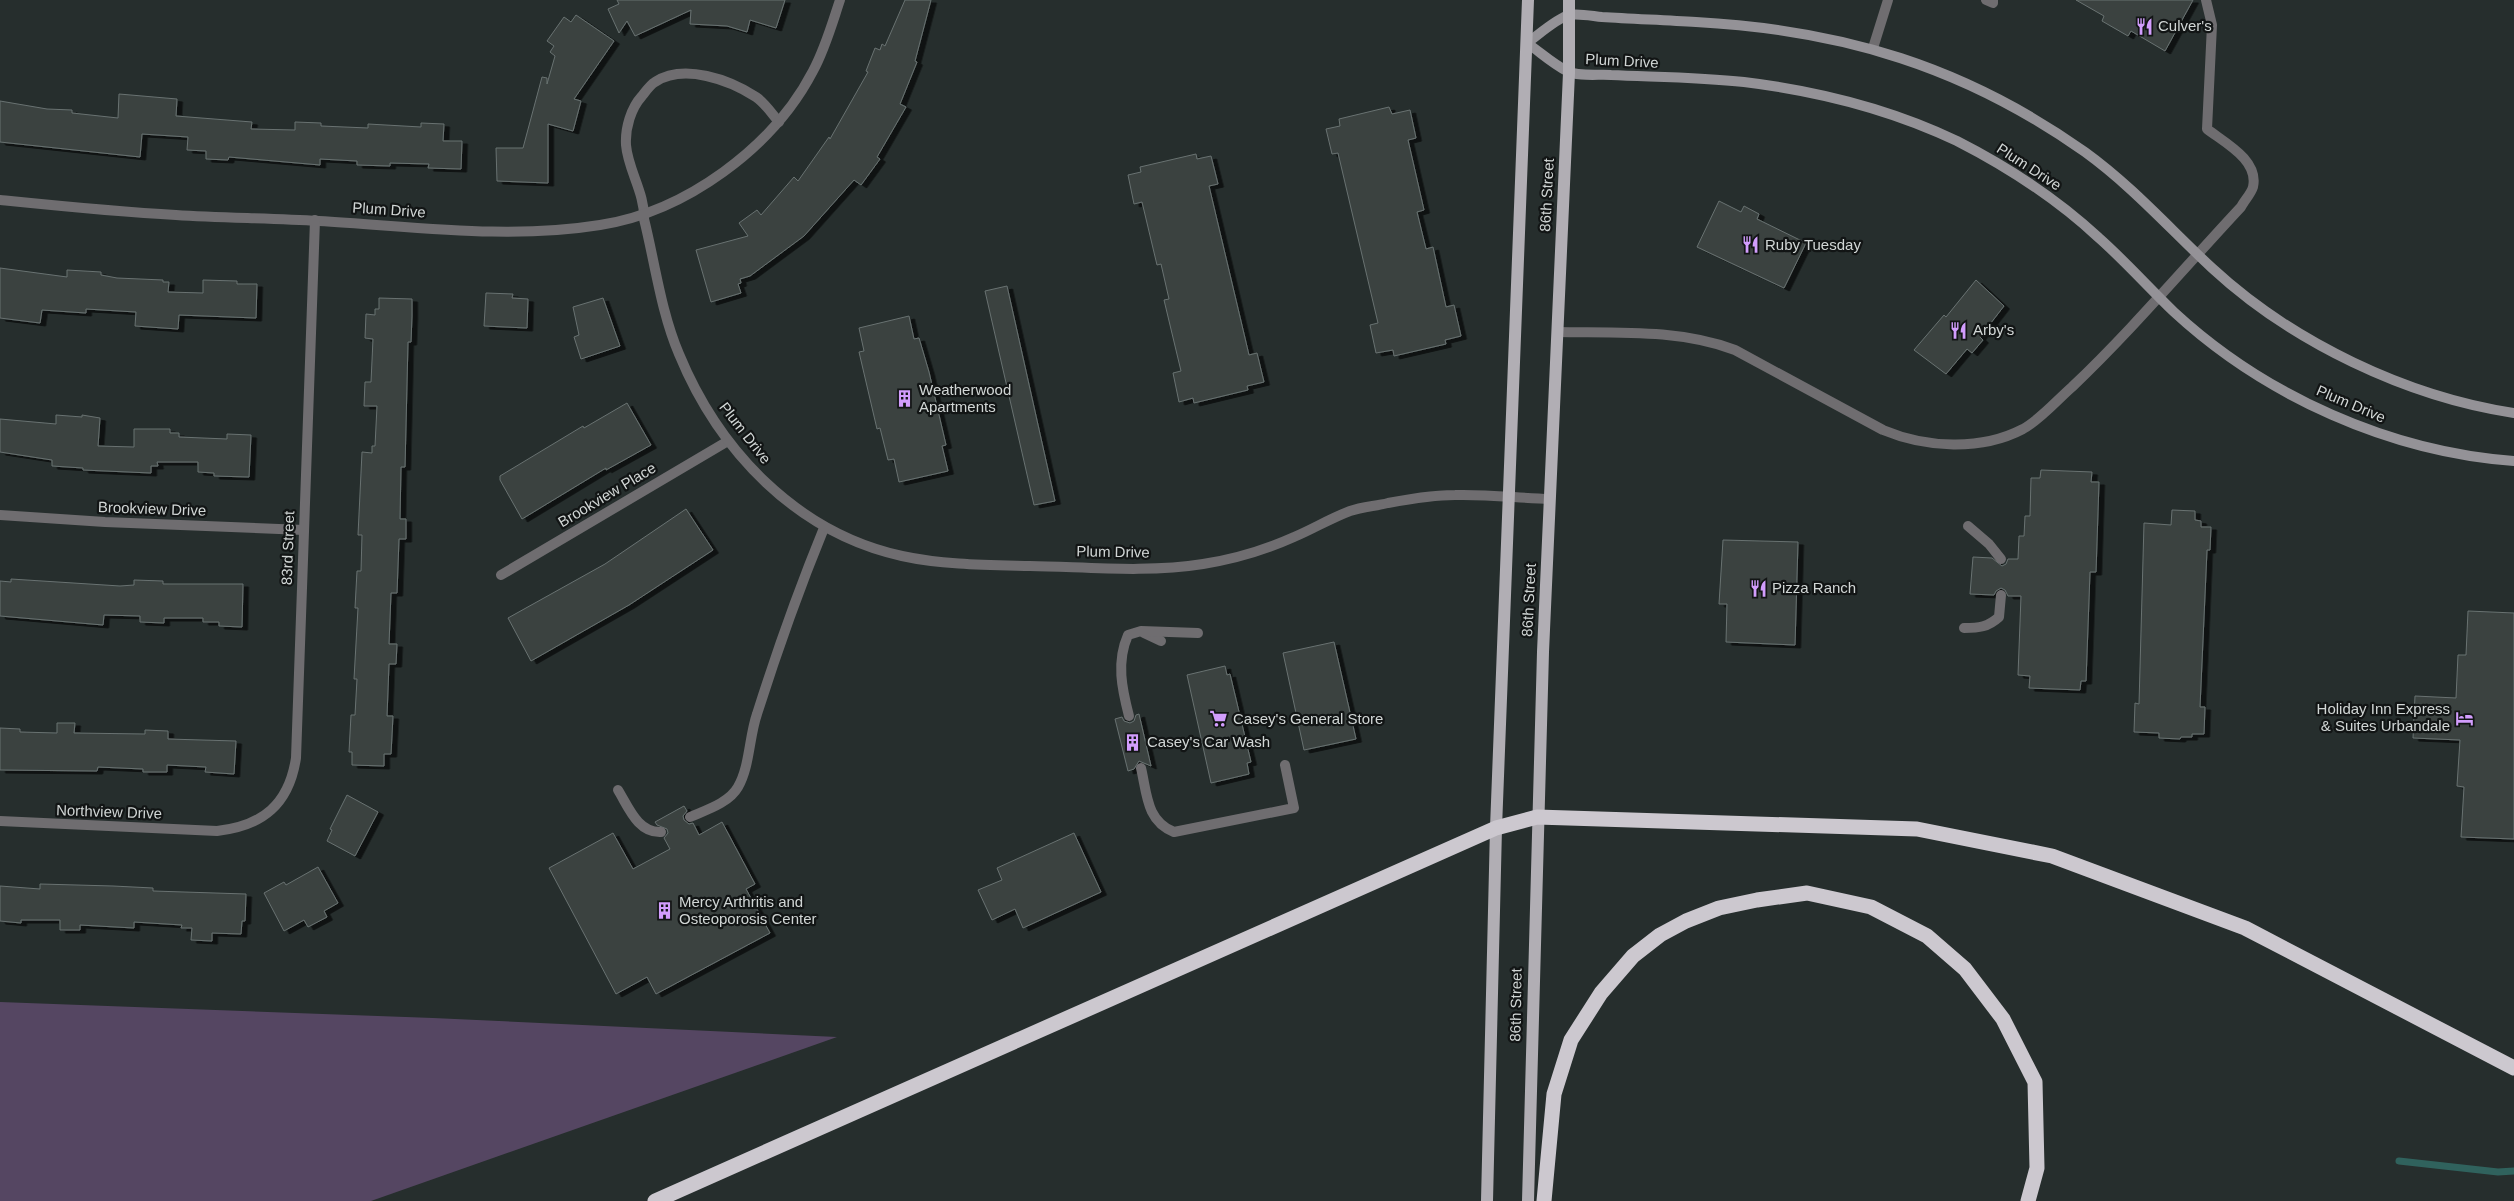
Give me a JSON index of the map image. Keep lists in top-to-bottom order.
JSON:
{
  "streets": {
    "main road": ["86th Street"],
    "street": [
      "Plum Drive",
      "Brookview Place",
      "Brookview Drive",
      "83rd Street",
      "Northview Drive"
    ]
  },
  "crossings": [
    ["Plum Drive", "86th Street"],
    ["Plum Drive", "Brookview Place"],
    ["Plum Drive", "83rd Street"],
    ["Brookview Drive", "83rd Street"],
    ["83rd Street", "Northview Drive"]
  ],
  "places": {
    "restaurant": [
      "Culver's",
      "Ruby Tuesday",
      "Arby's",
      "Pizza Ranch"
    ],
    "building": ["Weatherwood Apartments", "Casey's Car Wash", "Mercy Arthritis and Osteoporosis Center"],
    "hotel": ["Holiday Inn Express & Suites Urbandale"],
    "supermarket": ["Casey's General Store"]
  }
}
